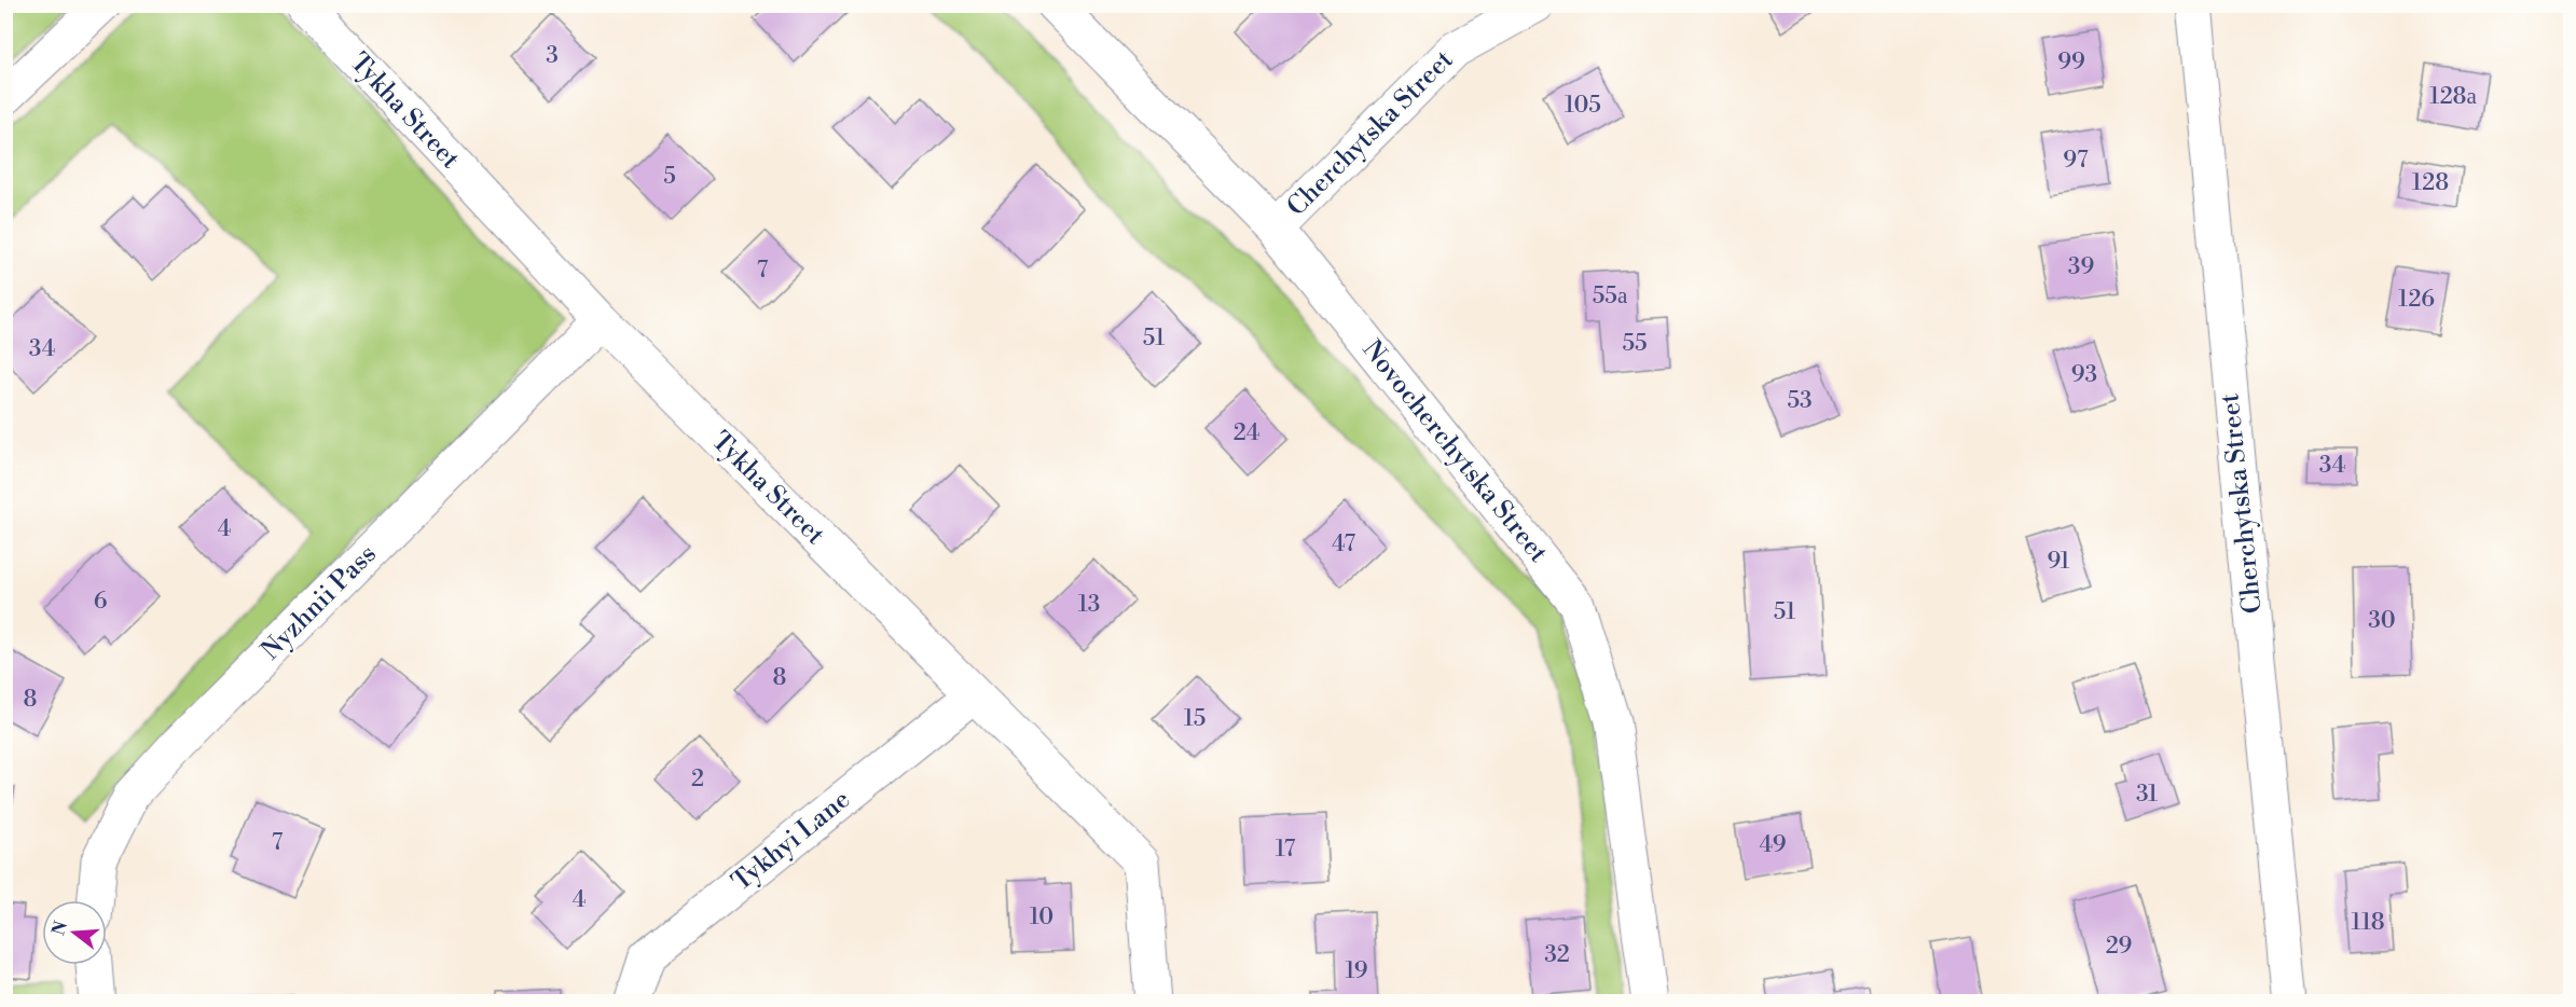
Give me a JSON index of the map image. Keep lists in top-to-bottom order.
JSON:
{
  "streets": {
    "street": [
      "Tykha Street",
      "Cherchytska Street",
      "Novocherchytska Street",
      "Nyzhnii Pass",
      "Tykhyi Lane"
    ]
  },
  "crossings": [
    ["Tykha Street", "Nyzhnii Pass"],
    ["Tykha Street", "Tykhyi Lane"],
    ["Cherchytska Street", "Novocherchytska Street"]
  ],
  "house_numbers": [
    "3",
    "99",
    "128а",
    "105",
    "97",
    "5",
    "128",
    "39",
    "7",
    "55а",
    "126",
    "51",
    "55",
    "34",
    "93",
    "53",
    "24",
    "34",
    "4",
    "47",
    "91",
    "6",
    "13",
    "51",
    "30",
    "8",
    "8",
    "15",
    "2",
    "31",
    "7",
    "49",
    "17",
    "4",
    "10",
    "118",
    "29",
    "32",
    "19"
  ],
  "north": "left"
}
